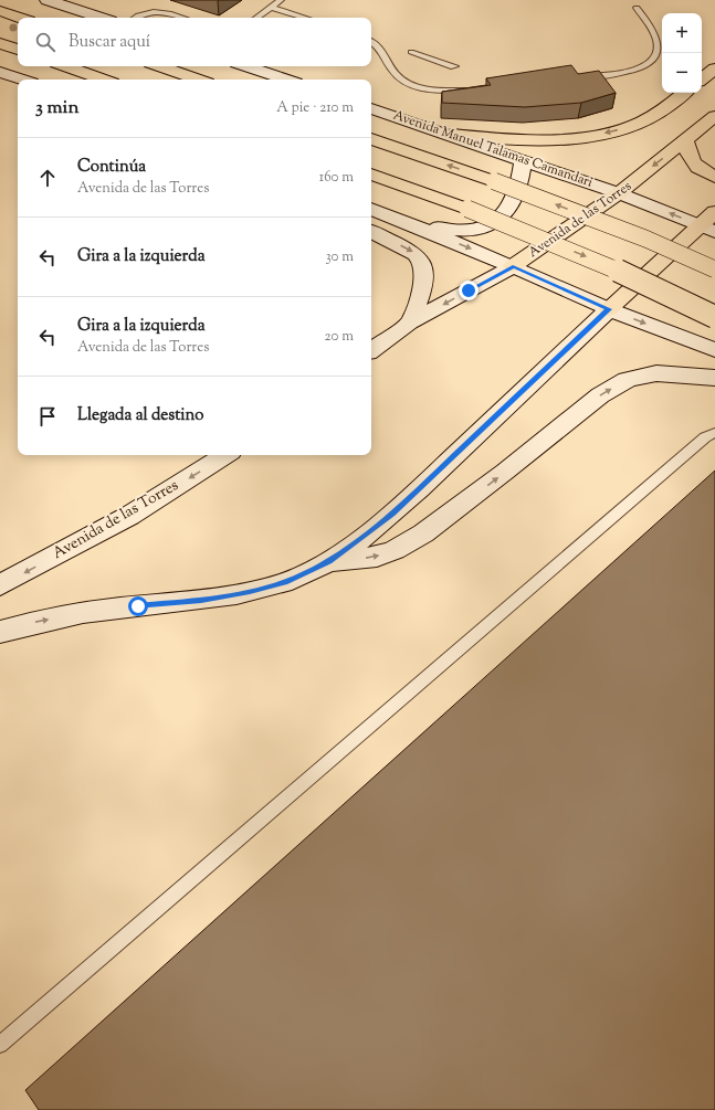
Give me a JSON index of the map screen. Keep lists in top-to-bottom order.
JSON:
{
  "streets": {
    "main road": ["Avenida Manuel Talamas Camandari", "Avenida de las Torres"]
  },
  "crossings": [
    ["Avenida Manuel Talamas Camandari", "Avenida de las Torres"]
  ],
  "page": {
    "map_buttons": ["+", "−"],
    "search": "Buscar aquí",
    "heading": ["3 min", "A pie · 210 m"],
    "list": [
      ["Continúa", "Avenida de las Torres", "160 m"],
      ["Gira a la izquierda", "30 m"],
      ["Gira a la izquierda", "Avenida de las Torres", "20 m"],
      "Llegada al destino"
    ]
  }
}
